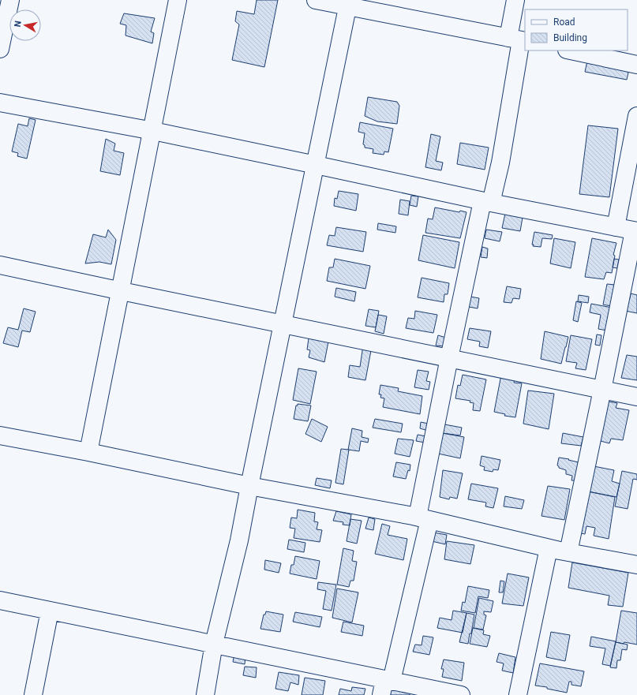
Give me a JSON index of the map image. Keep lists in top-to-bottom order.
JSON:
{
  "legend": ["Road", "Building"],
  "north": "left"
}
